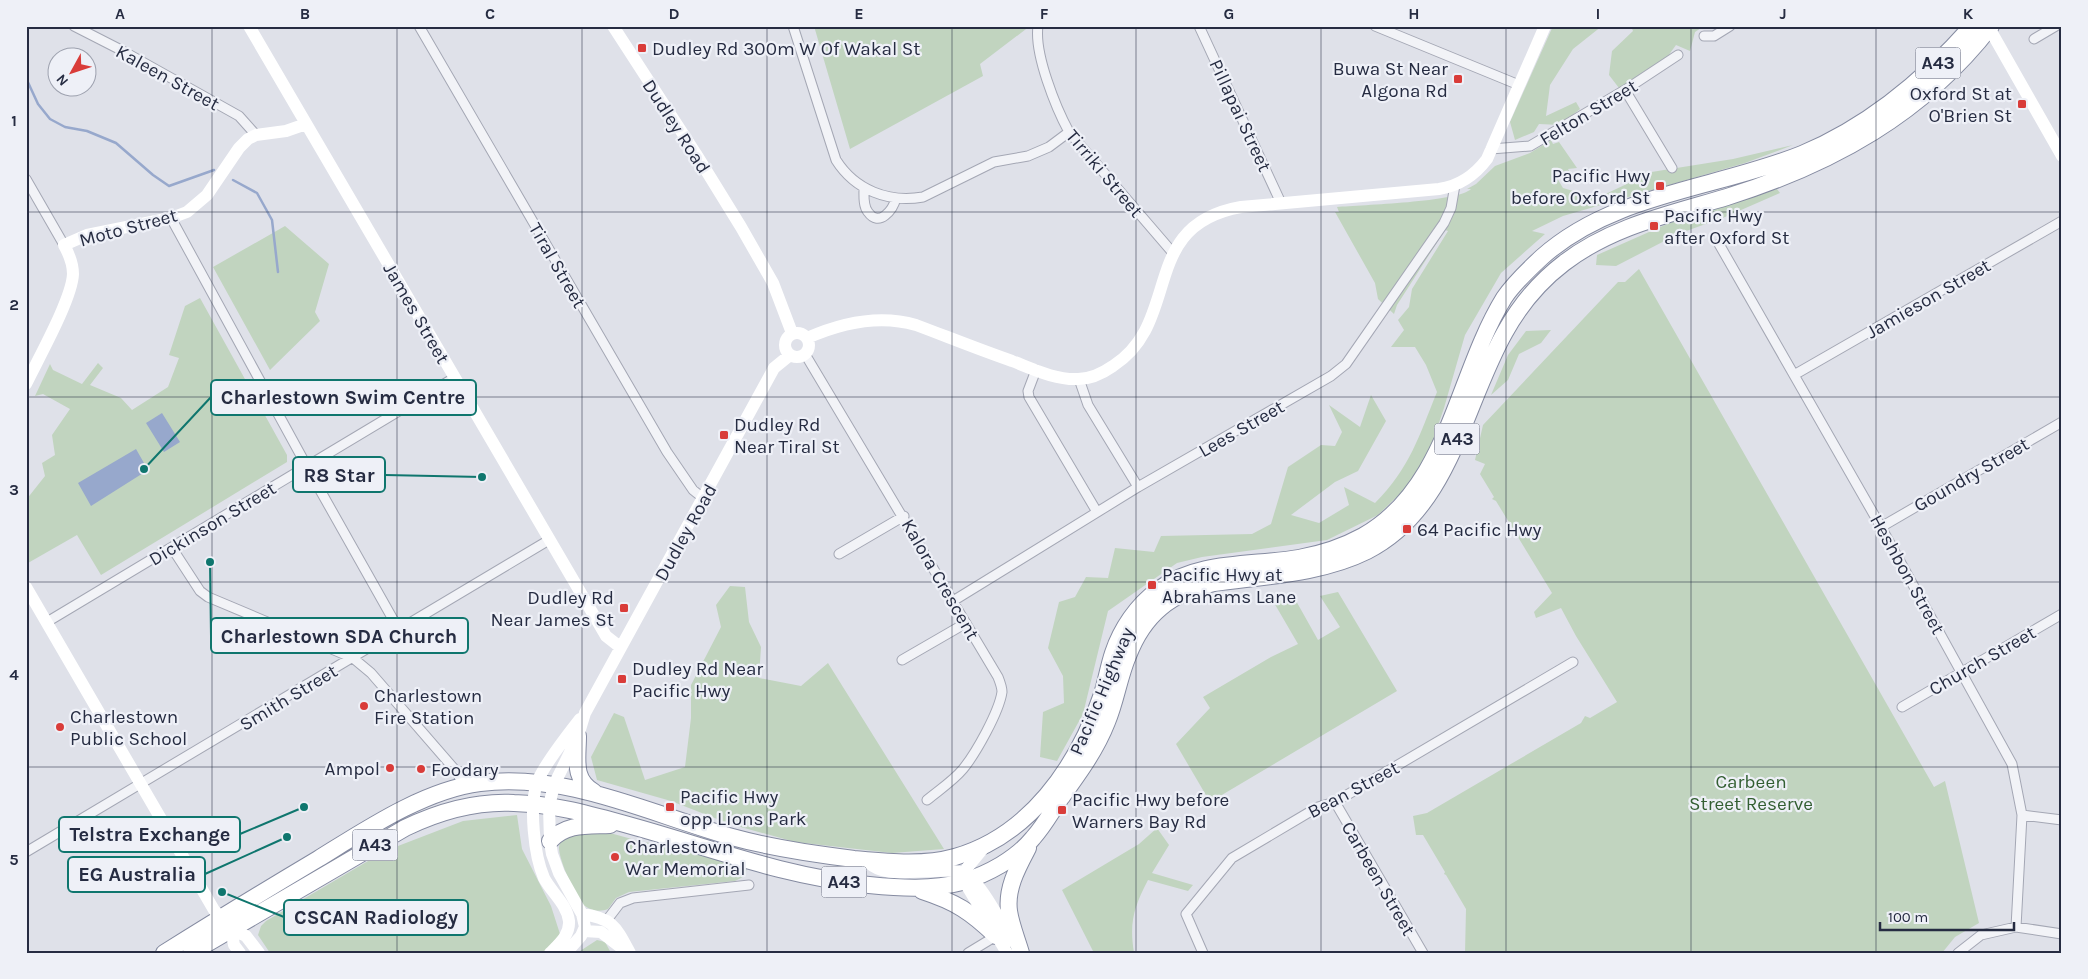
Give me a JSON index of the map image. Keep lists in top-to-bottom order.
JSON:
{
  "streets": {
    "highway": ["A43", "Pacific Highway"],
    "street": [
      "Kaleen Street",
      "Felton Street",
      "Pillapai Street",
      "Dudley Road",
      "Tirriki Street",
      "Moto Street",
      "Tiral Street",
      "Jamieson Street",
      "James Street",
      "Lees Street",
      "Goundry Street",
      "Dickinson Street",
      "Heshbon Street",
      "Kalora Crescent",
      "Church Street",
      "Smith Street",
      "Bean Street",
      "Carbeen Street"
    ]
  },
  "crossings": [
    ["Kaleen Street", "Moto Street"],
    ["Dudley Road", "Tiral Street"],
    ["Dudley Road", "James Street"],
    ["Dudley Road", "Kalora Crescent"],
    ["Dudley Road", "Pacific Highway"],
    ["Jamieson Street", "Heshbon Street"],
    ["James Street", "Dickinson Street"],
    ["James Street", "Smith Street"],
    ["Lees Street", "Kalora Crescent"],
    ["Goundry Street", "Heshbon Street"],
    ["Heshbon Street", "Church Street"],
    ["Bean Street", "Carbeen Street"]
  ],
  "parks": ["Carbeen Street Reserve"],
  "places": {
    "transit": [
      "Dudley Rd 300m W Of Wakal St",
      "Buwa St Near Algona Rd",
      "Oxford St at O'Brien St",
      "Pacific Hwy before Oxford St",
      "Pacific Hwy after Oxford St",
      "Dudley Rd Near Tiral St",
      "64 Pacific Hwy",
      "Pacific Hwy at Abrahams Lane",
      "Dudley Rd Near James St",
      "Dudley Rd Near Pacific Hwy",
      "Pacific Hwy opp Lions Park",
      "Pacific Hwy before Warners Bay Rd"
    ],
    "other": [
      "Charlestown Swim Centre",
      "R8 Star",
      "Charlestown SDA Church",
      "Charlestown Fire Station",
      "Charlestown Public School",
      "Ampol",
      "Foodary",
      "Telstra Exchange",
      "EG Australia",
      "Charlestown War Memorial",
      "CSCAN Radiology"
    ]
  },
  "scale_bar": "100 m",
  "north": "bottom left",
  "grid": {
    "columns": [
      "A",
      "B",
      "C",
      "D",
      "E",
      "F",
      "G",
      "H",
      "I",
      "J",
      "K"
    ],
    "rows": [
      "1",
      "2",
      "3",
      "4",
      "5"
    ]
  }
}
